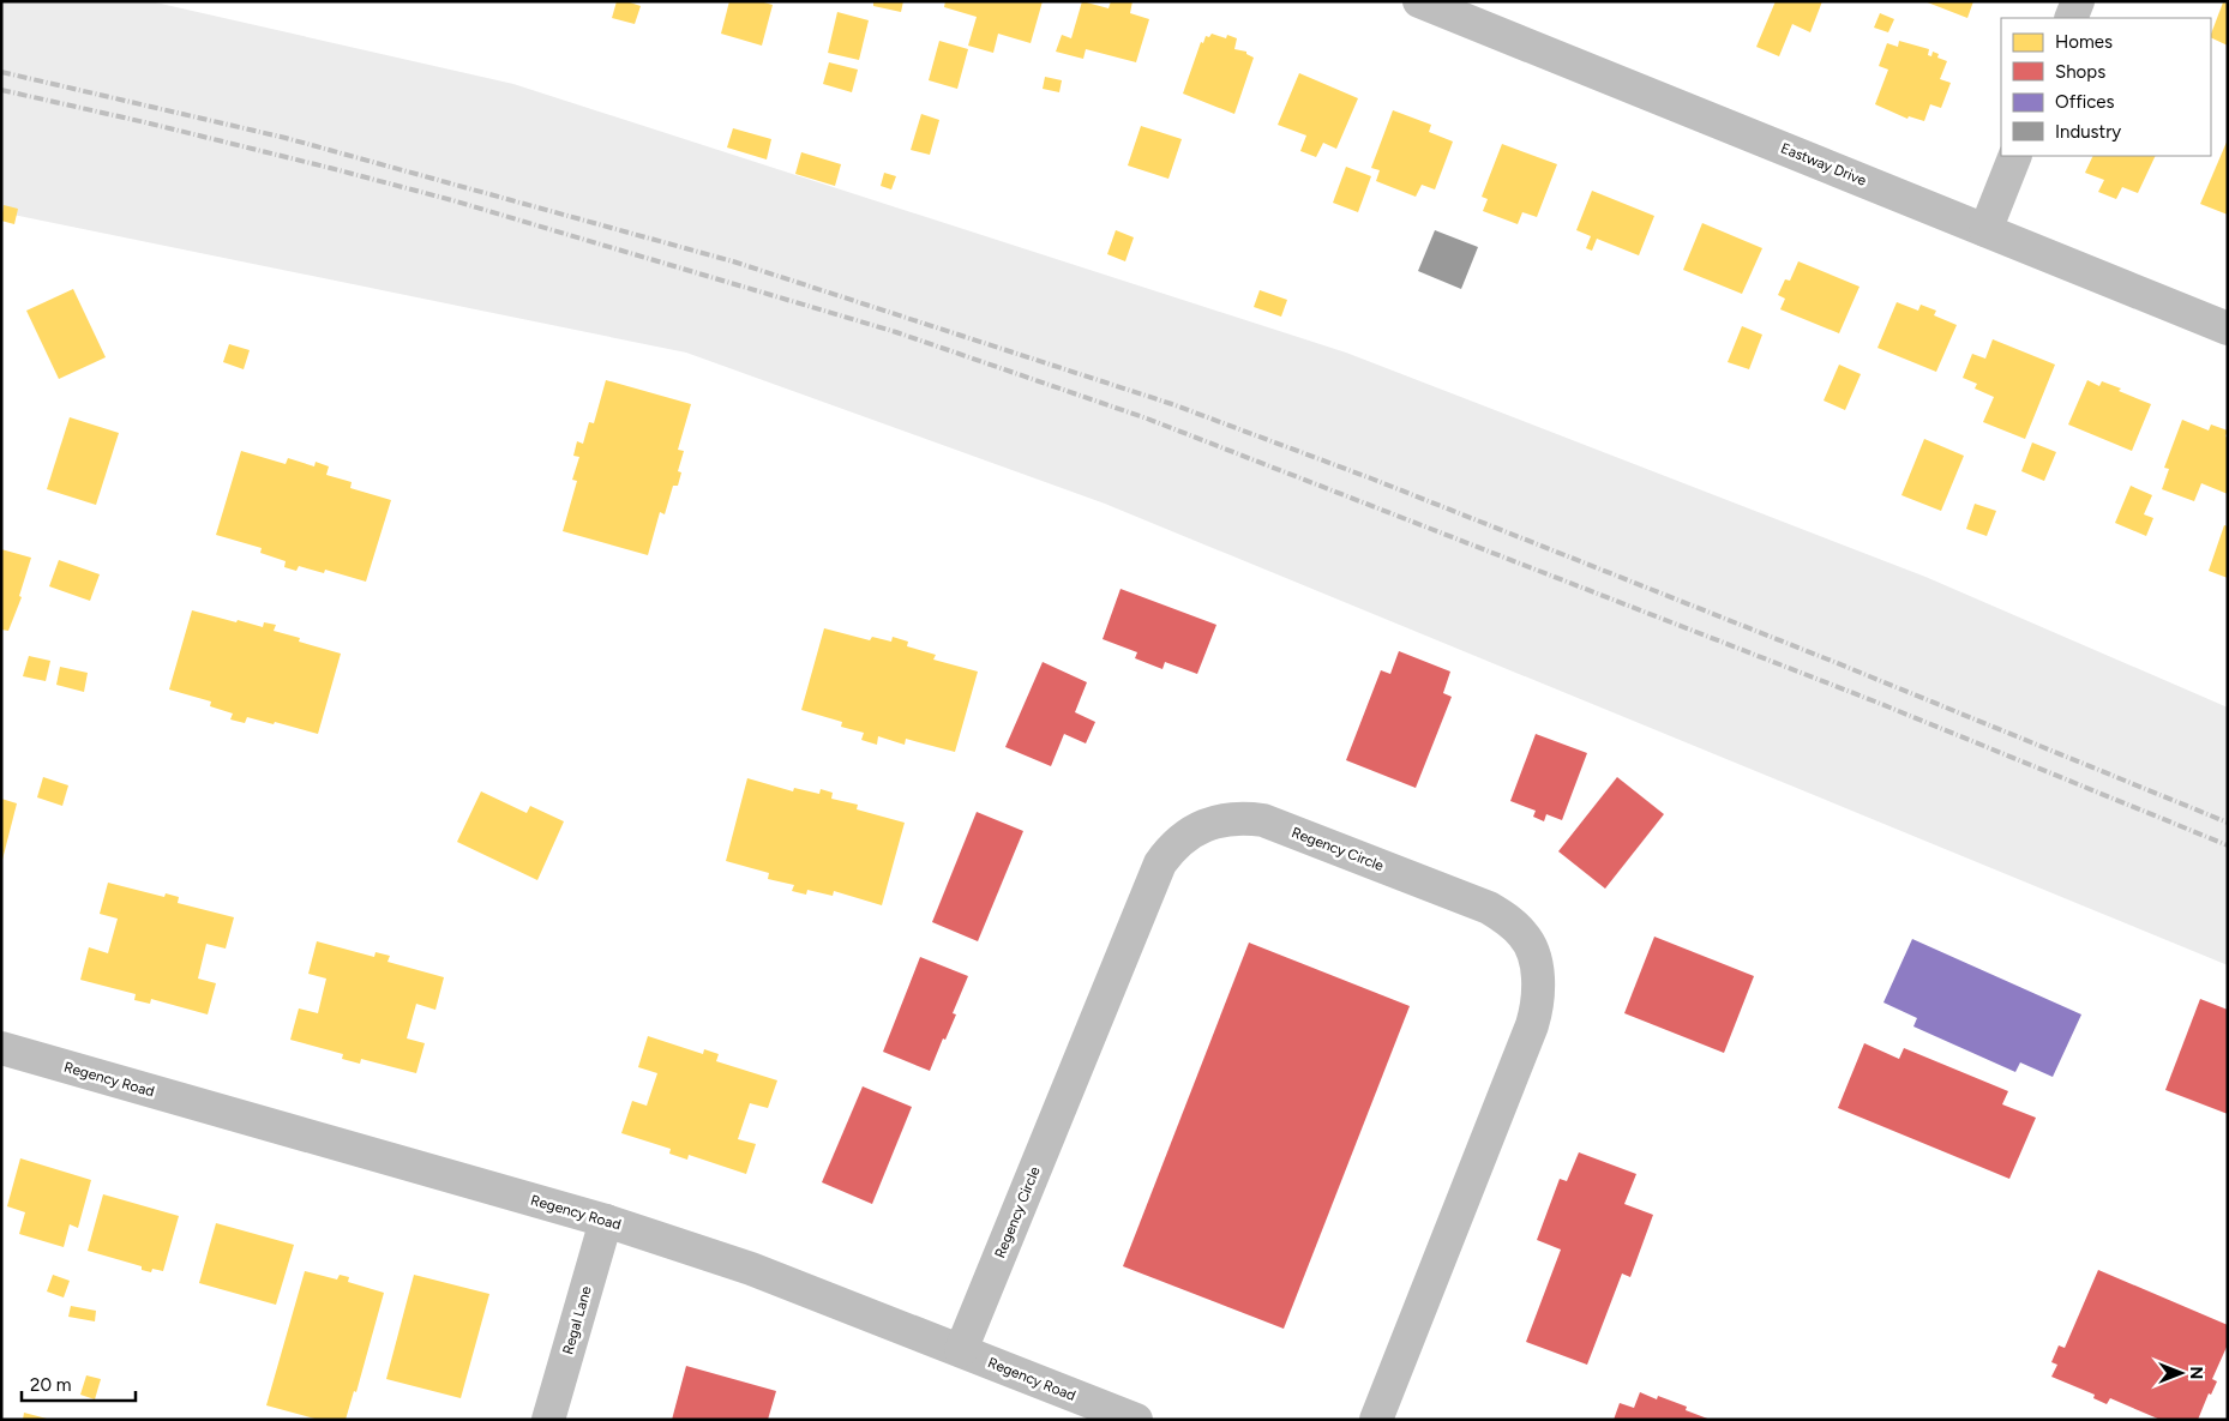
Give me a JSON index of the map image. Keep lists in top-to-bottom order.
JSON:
{
  "streets": {
    "street": [
      "Eastway Drive",
      "Regency Circle",
      "Regency Road",
      "Regal Lane"
    ]
  },
  "crossings": [
    ["Regency Circle", "Regency Road"],
    ["Regency Road", "Regal Lane"]
  ],
  "legend": [
    "Homes",
    "Shops",
    "Offices",
    "Industry"
  ],
  "scale_bar": "20 m",
  "north": "right"
}
